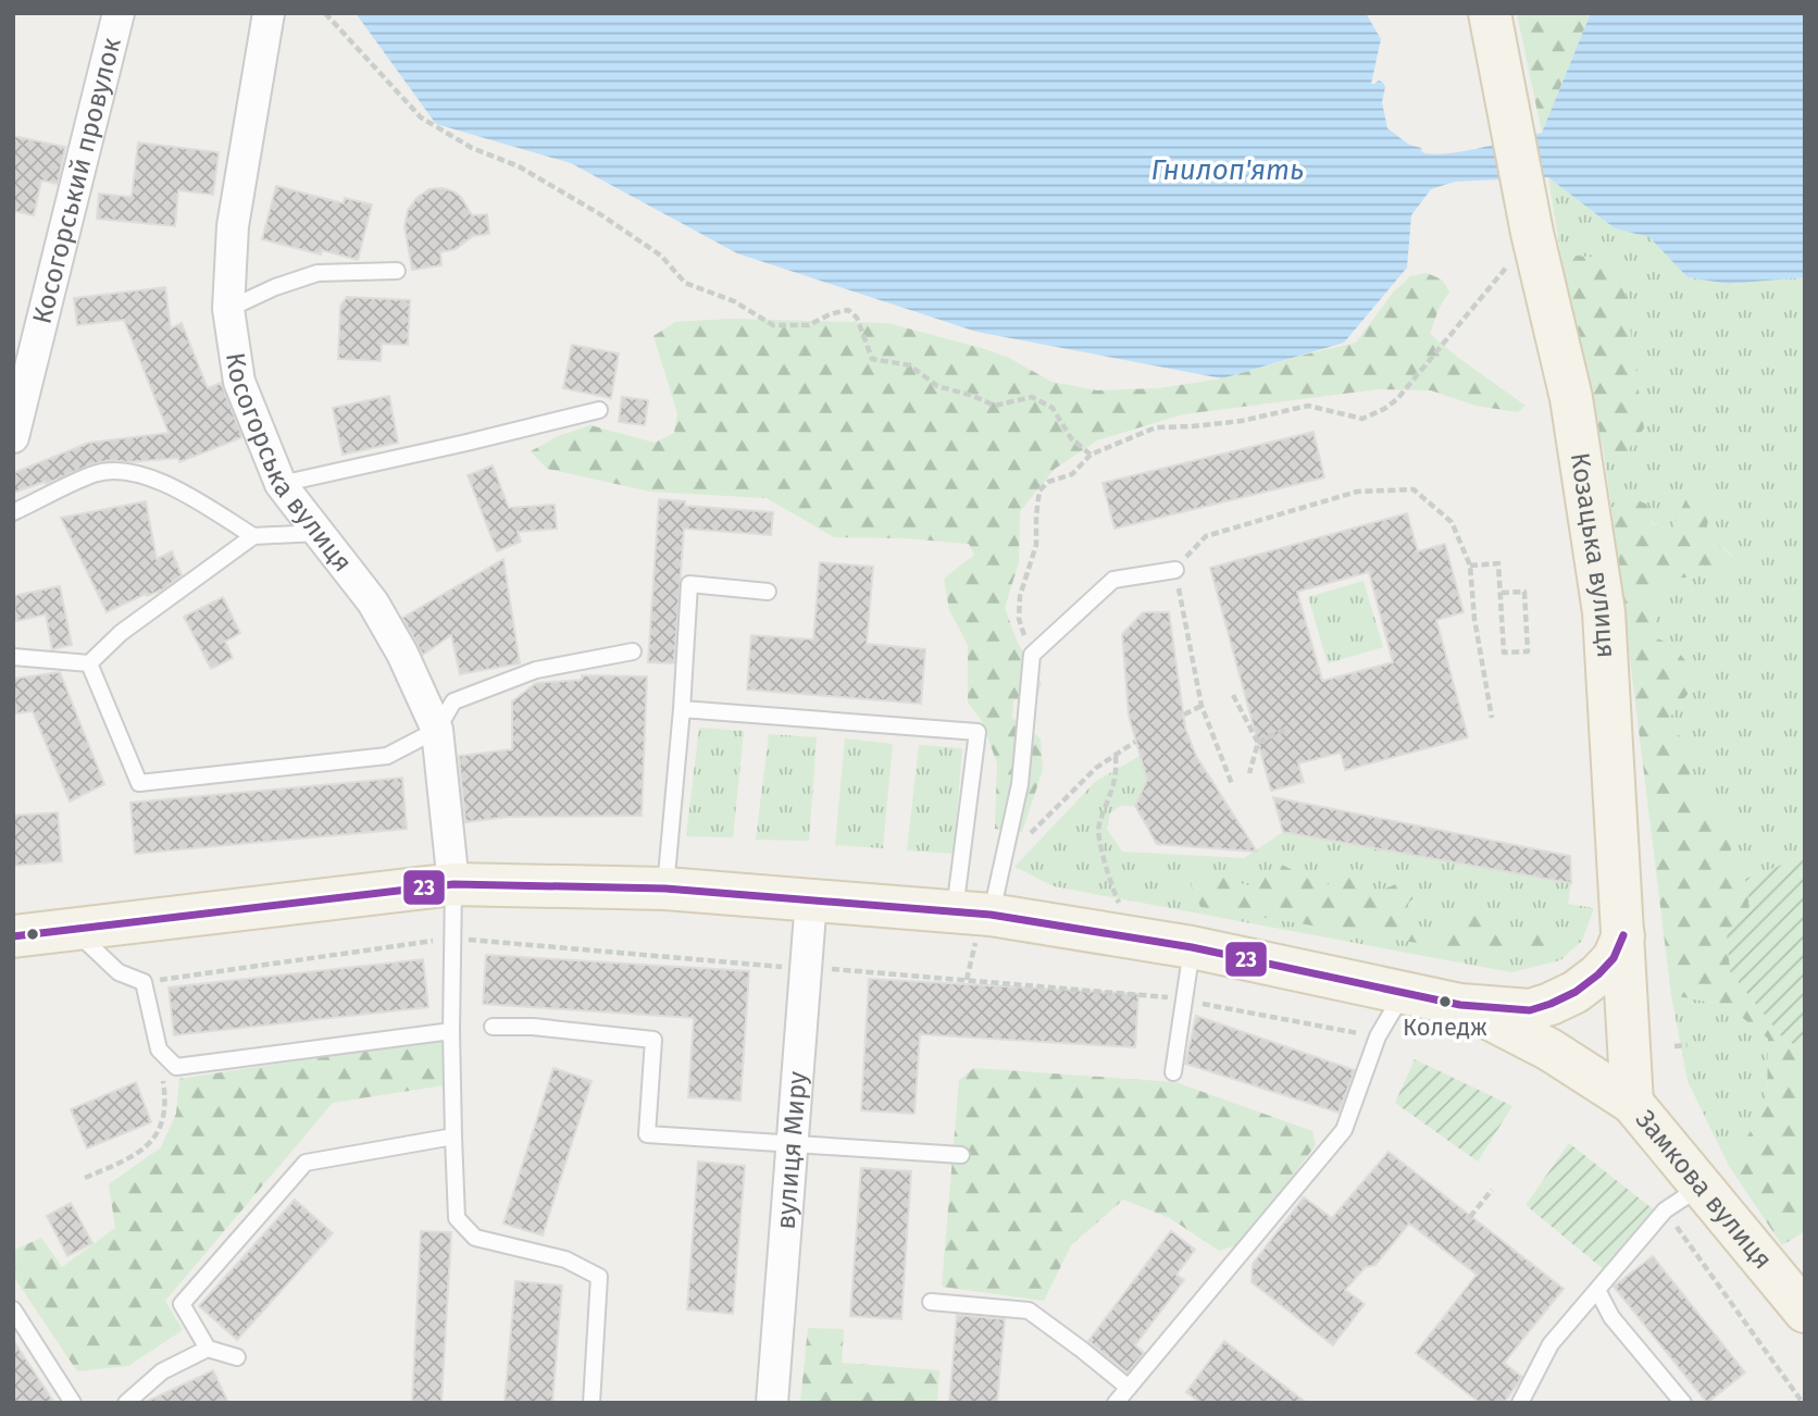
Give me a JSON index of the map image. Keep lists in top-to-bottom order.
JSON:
{
  "streets": {
    "main road": ["Козацька вулиця", "Замкова вулиця"],
    "street": ["Косогорський провулок", "Косогорська вулиця", "вулиця Миру"]
  },
  "crossings": [
    ["Козацька вулиця", "Замкова вулиця"]
  ],
  "water": ["Гнилоп'ять"],
  "places": ["Коледж"],
  "lines": ["transit line 23"]
}
